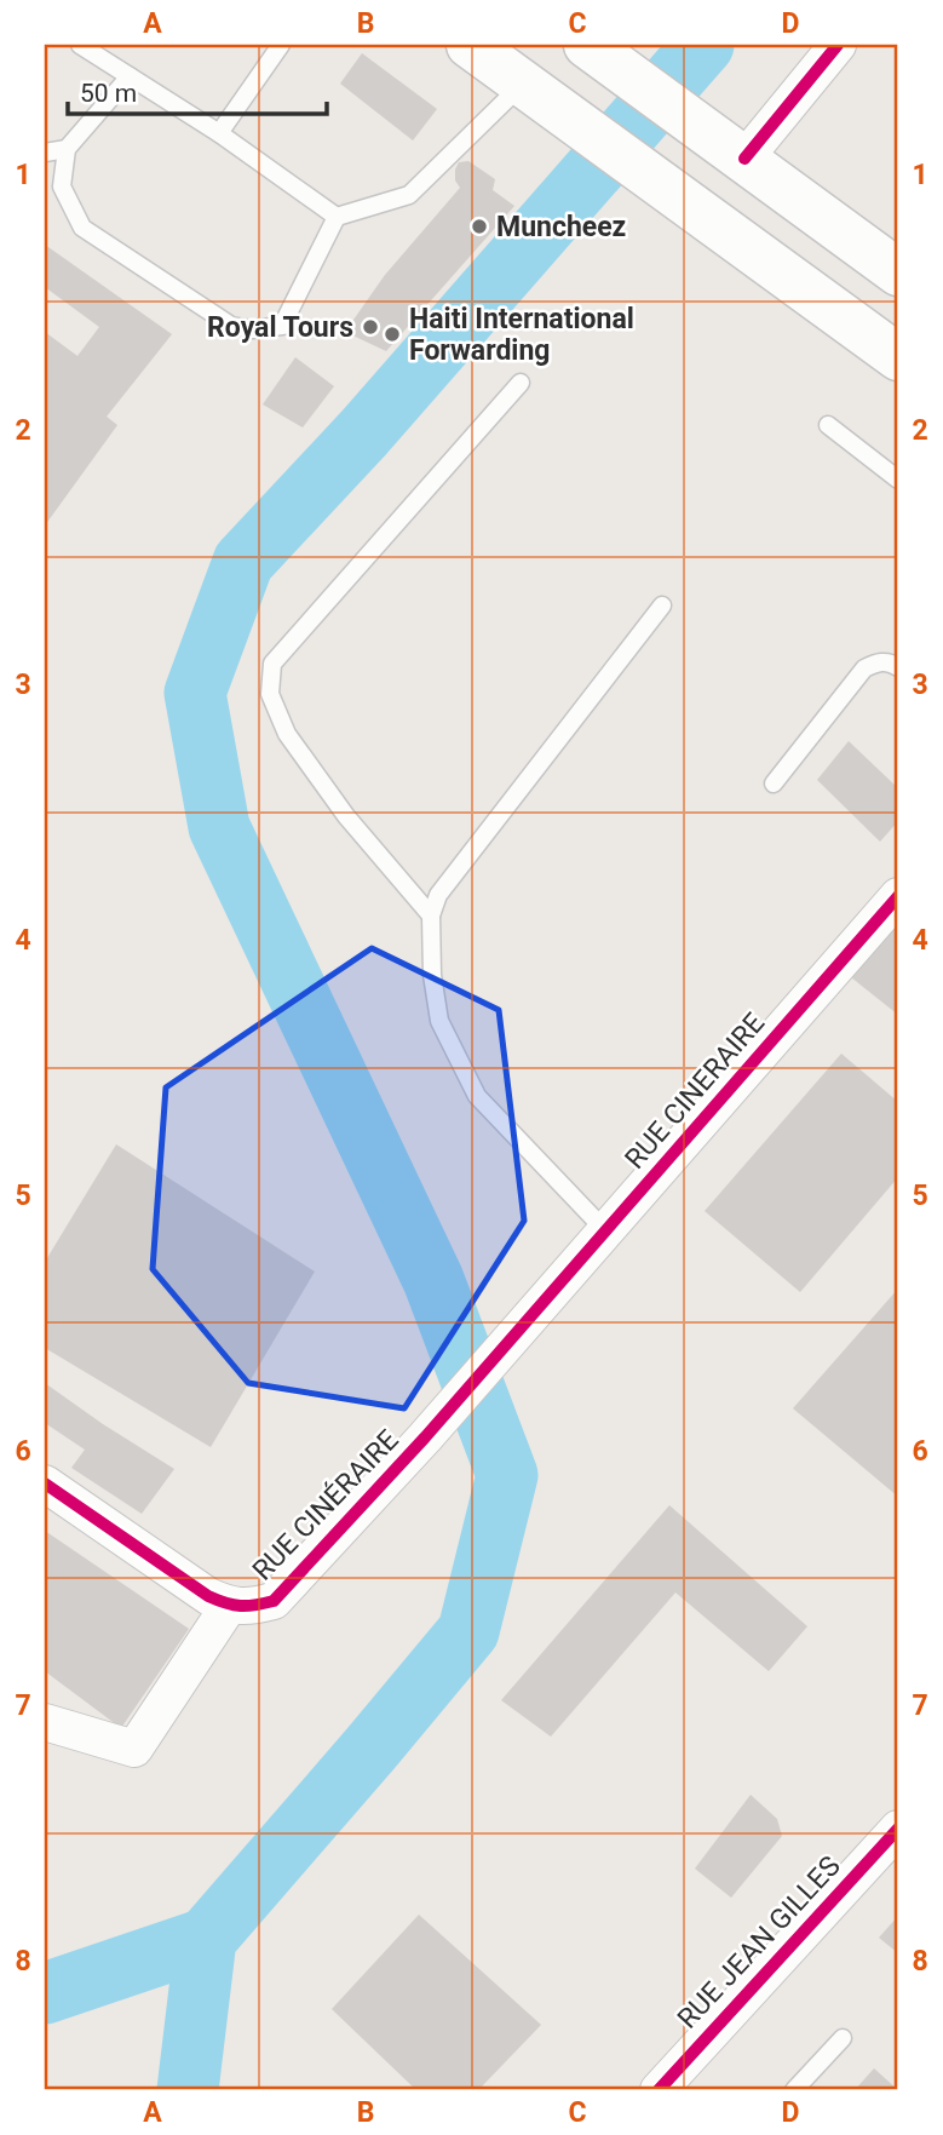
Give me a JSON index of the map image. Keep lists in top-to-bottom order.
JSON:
{
  "streets": {
    "street": ["RUE CINERAIRE", "RUE CINÉRAIRE", "RUE JEAN GILLES"]
  },
  "crossings": [
    ["RUE CINERAIRE", "RUE CINÉRAIRE"]
  ],
  "places": ["Muncheez", "Royal Tours", "Haiti International Forwarding"],
  "scale_bar": "50 m",
  "grid": {
    "columns": [
      "A",
      "B",
      "C",
      "D"
    ],
    "rows": [
      "1",
      "2",
      "3",
      "4",
      "5",
      "6",
      "7",
      "8"
    ]
  }
}
